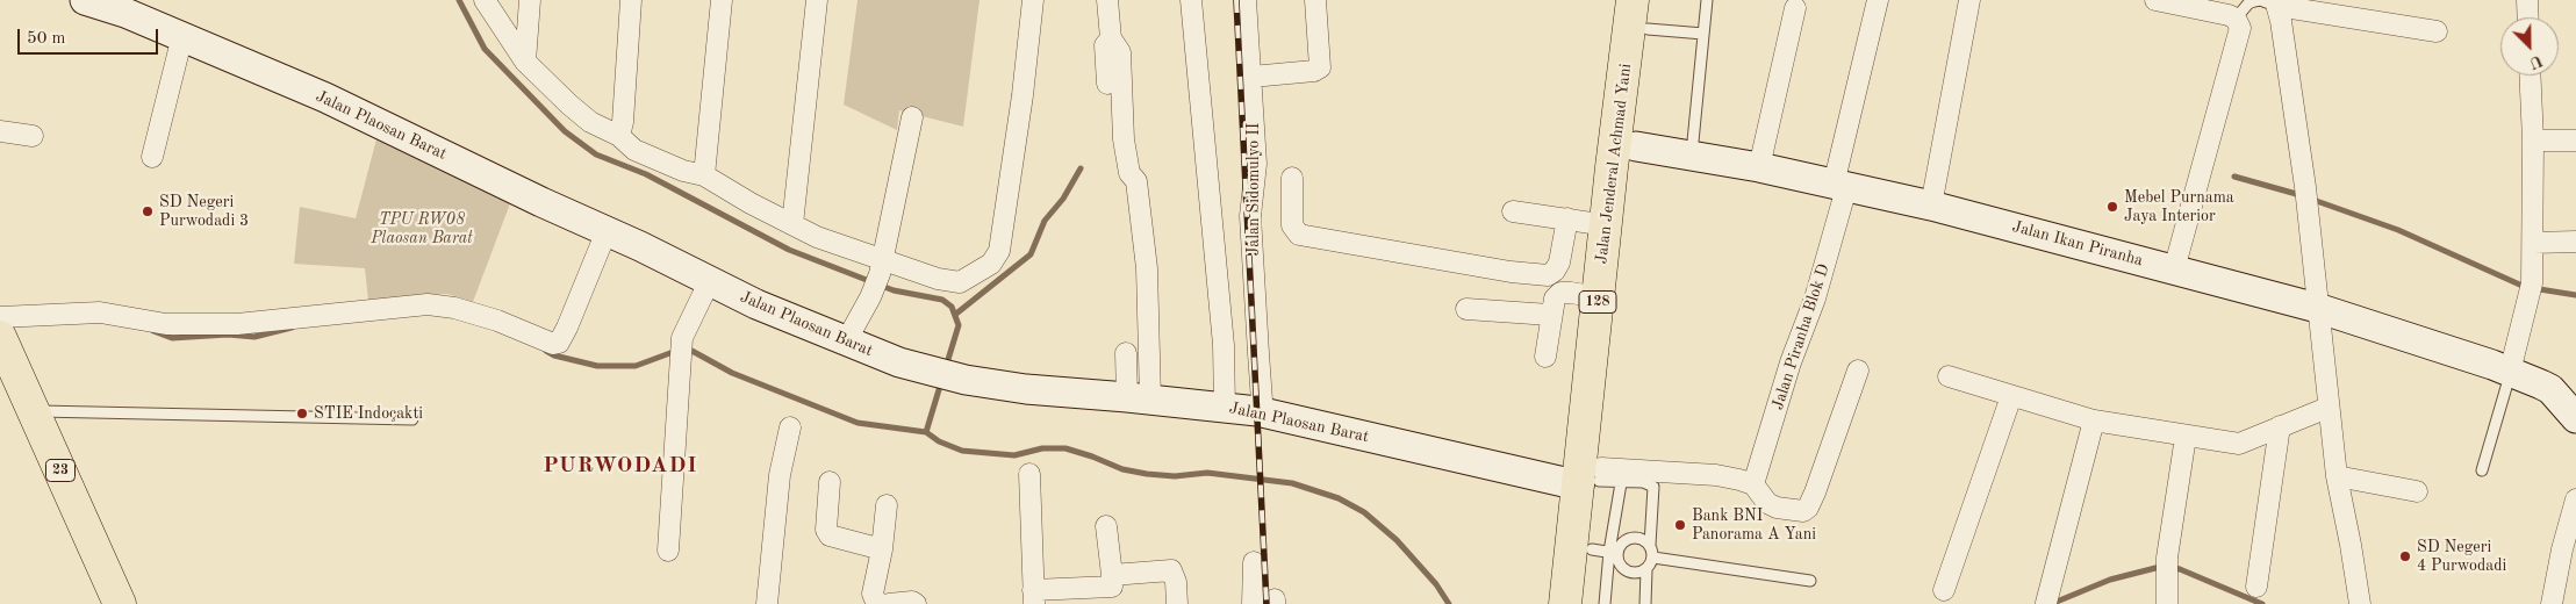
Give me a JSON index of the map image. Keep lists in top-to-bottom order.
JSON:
{
  "streets": {
    "main road": ["Jalan Jenderal Achmad Yani", "128", "23"],
    "street": [
      "Jalan Plaosan Barat",
      "Jalan Sidomulyo II",
      "Jalan Ikan Piranha",
      "Jalan Piranha Blok D"
    ]
  },
  "crossings": [
    ["Jalan Plaosan Barat", "Jalan Jenderal Achmad Yani"],
    ["Jalan Plaosan Barat", "Jalan Sidomulyo II"],
    ["Jalan Jenderal Achmad Yani", "Jalan Ikan Piranha"],
    ["Jalan Ikan Piranha", "Jalan Piranha Blok D"]
  ],
  "districts": ["PURWODADI"],
  "parks": ["TPU RW08 Plaosan Barat"],
  "places": [
    "Mebel Purnama Jaya Interior",
    "SD Negeri Purwodadi 3",
    "STIE Indoçakti",
    "Bank BNI Panorama A Yani",
    "SD Negeri 4 Purwodadi"
  ],
  "scale_bar": "50 m",
  "north": "bottom right"
}
